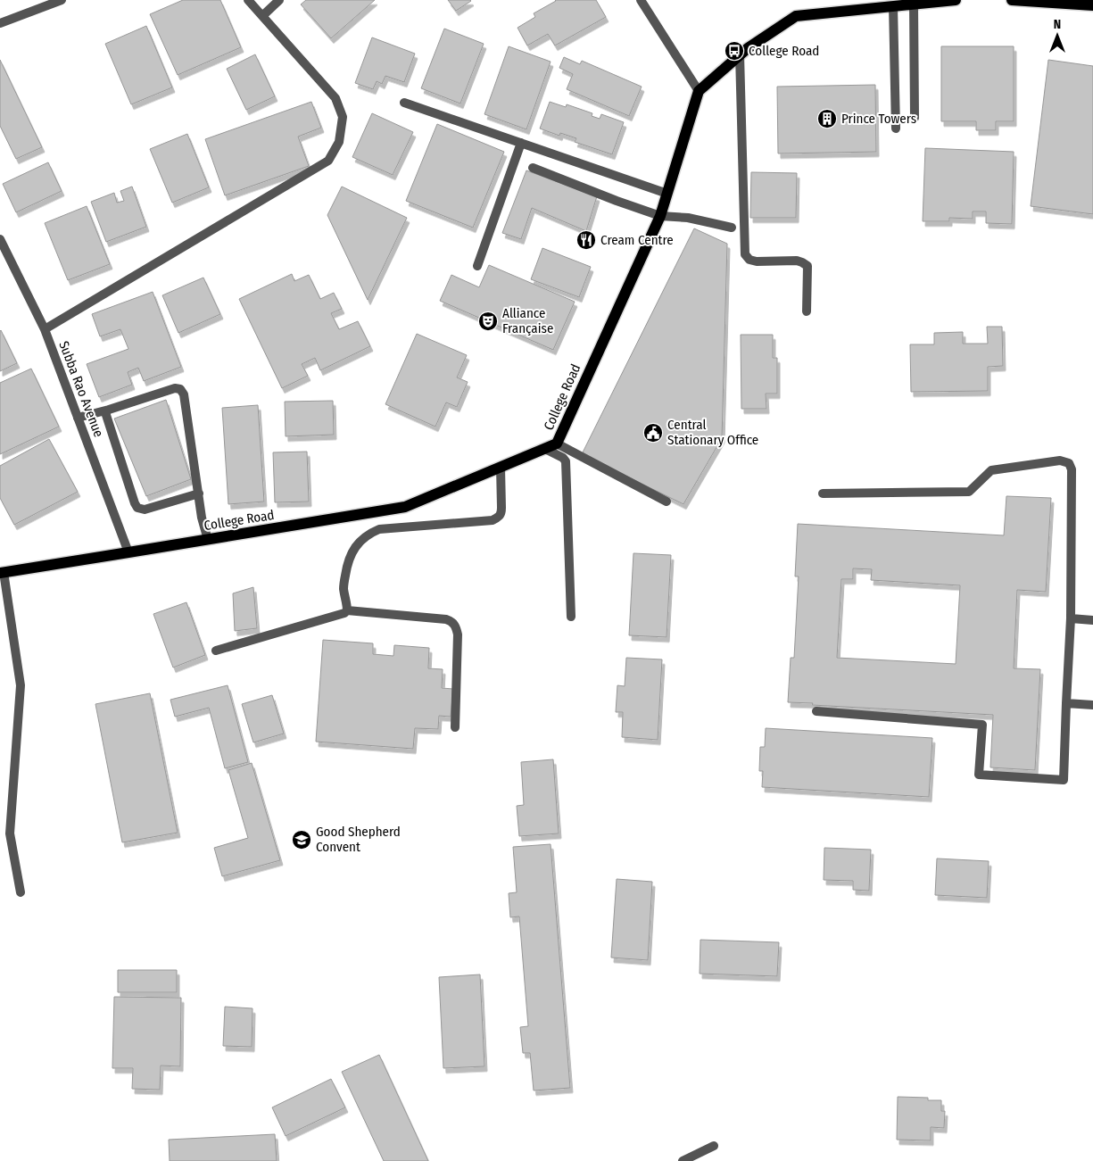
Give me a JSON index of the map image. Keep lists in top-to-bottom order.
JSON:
{
  "streets": {
    "main road": ["College Road"],
    "street": ["Subba Rao Avenue"]
  },
  "crossings": [
    ["Subba Rao Avenue", "College Road"]
  ],
  "places": {
    "bus stop": ["College Road"],
    "building": ["Prince Towers"],
    "restaurant": ["Cream Centre"],
    "theatre": ["Alliance Française"],
    "public building": ["Central Stationary Office"],
    "school or university": ["Good Shepherd Convent"]
  },
  "north": "top"
}
